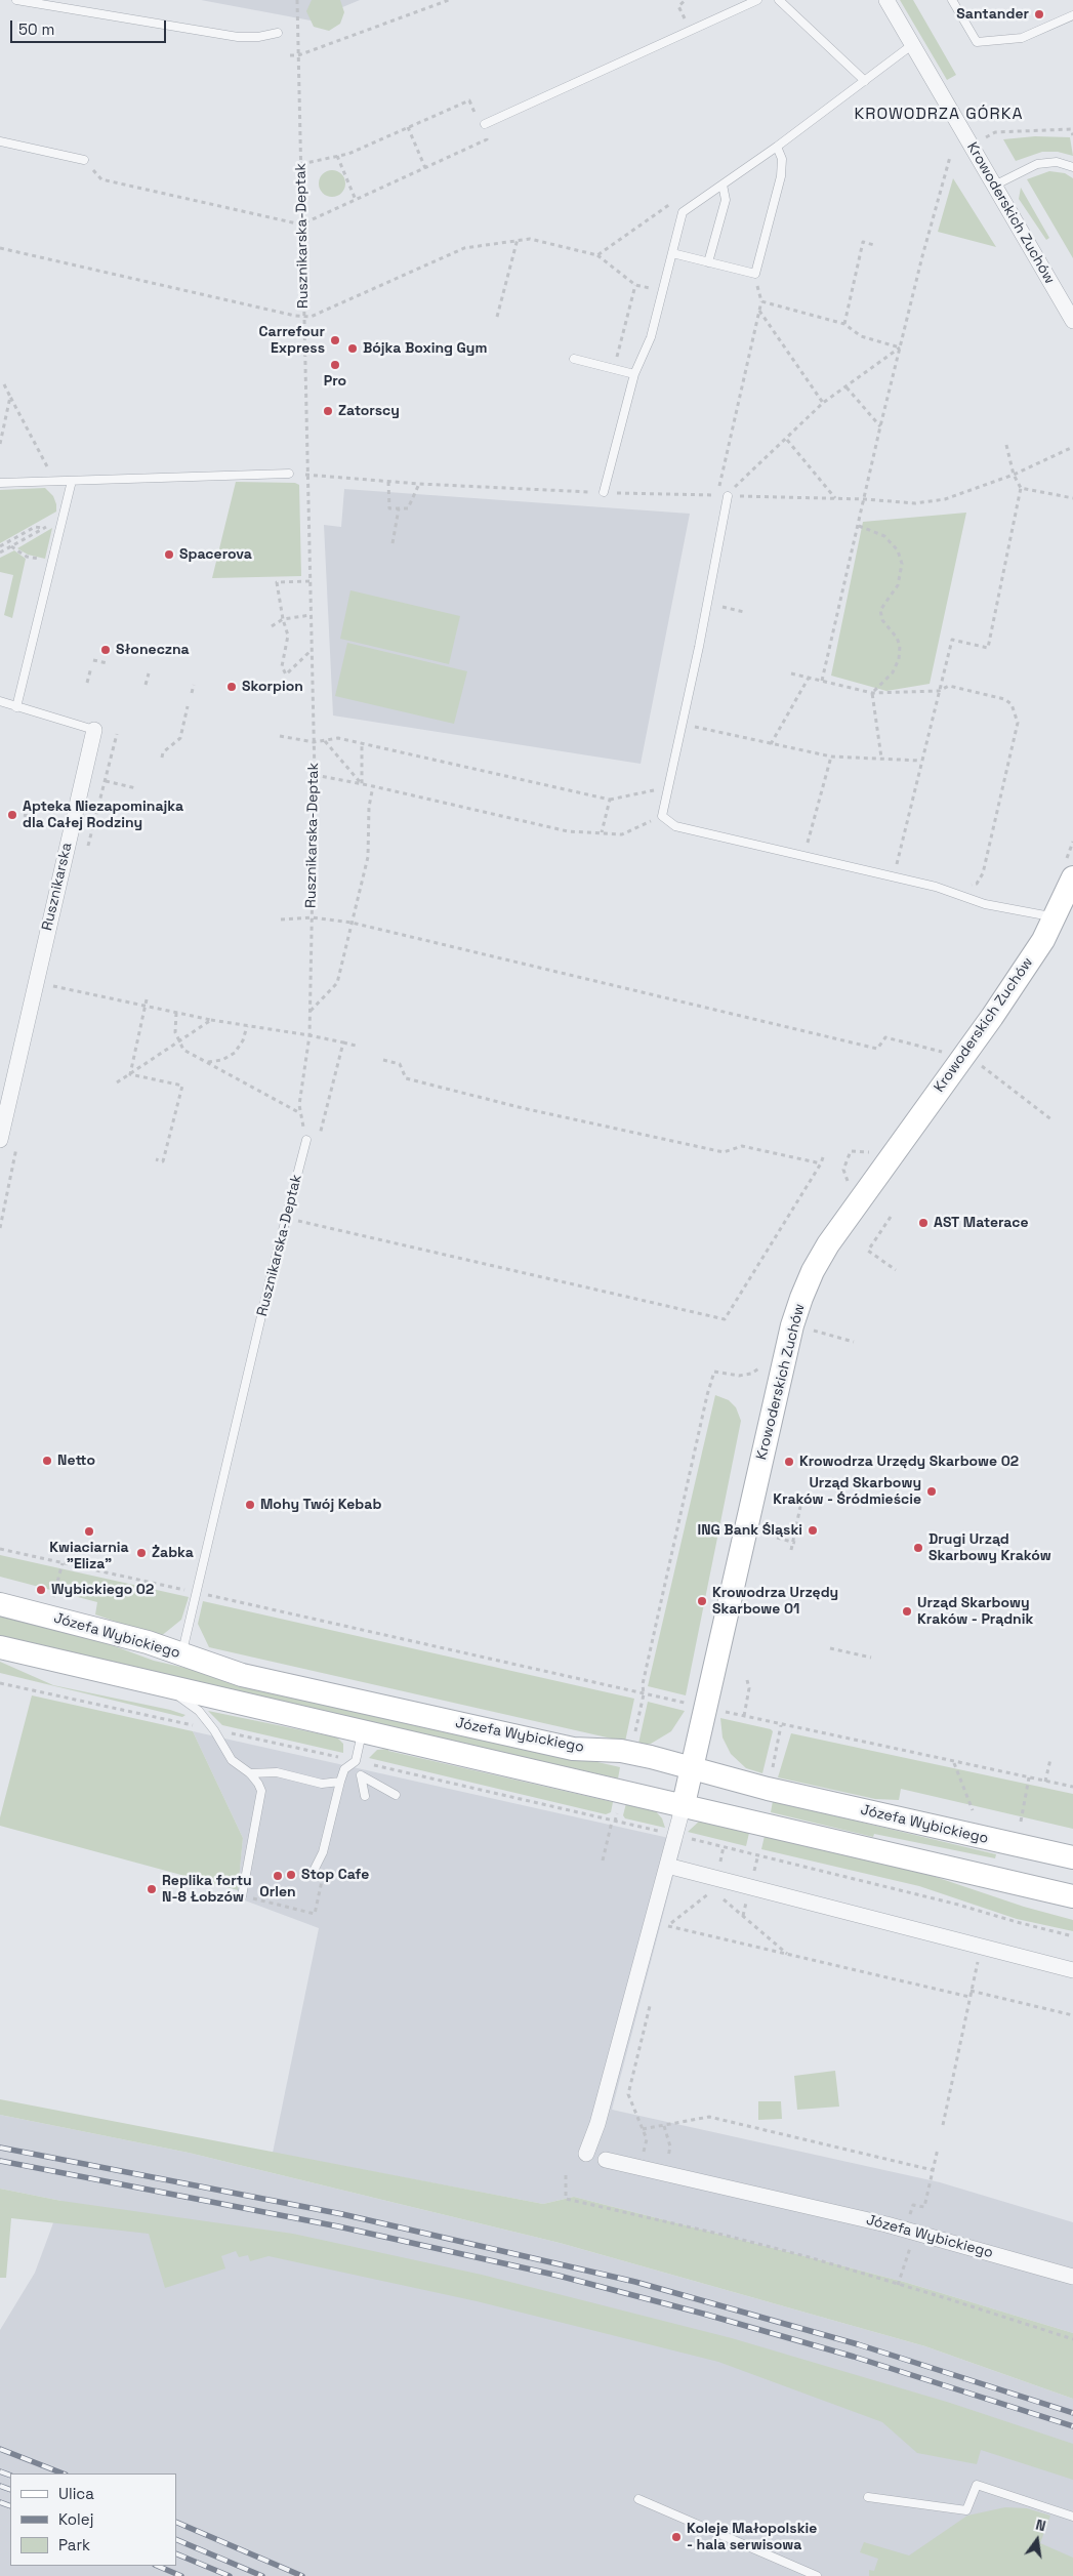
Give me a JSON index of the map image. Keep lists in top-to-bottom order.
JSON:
{
  "streets": {
    "street": ["Krowoderskich Zuchów", "Rusznikarska", "Józefa Wybickiego"],
    "lane": ["Rusznikarska-Deptak"]
  },
  "crossings": [
    ["Krowoderskich Zuchów", "Józefa Wybickiego"],
    ["Rusznikarska-Deptak", "Józefa Wybickiego"]
  ],
  "districts": ["KROWODRZA GÓRKA"],
  "places": [
    "Santander",
    "Carrefour Express",
    "Bójka Boxing Gym",
    "Pro",
    "Zatorscy",
    "Spacerova",
    "Słoneczna",
    "Skorpion",
    "Apteka Niezapominajka dla Całej Rodziny",
    "AST Materace",
    "Netto",
    "Krowodrza Urzędy Skarbowe 02",
    "Urząd Skarbowy Kraków - Śródmieście",
    "Mohy Twój Kebab",
    "ING Bank Śląski",
    "Kwiaciarnia \"Eliza\"",
    "Drugi Urząd Skarbowy Kraków",
    "Żabka",
    "Wybickiego 02",
    "Krowodrza Urzędy Skarbowe 01",
    "Urząd Skarbowy Kraków - Prądnik",
    "Stop Cafe",
    "Orlen",
    "Replika fortu N-8 Łobzów",
    "Koleje Małopolskie - hala serwisowa"
  ],
  "legend": ["Ulica", "Kolej", "Park"],
  "scale_bar": "50 m",
  "north": "top"
}
